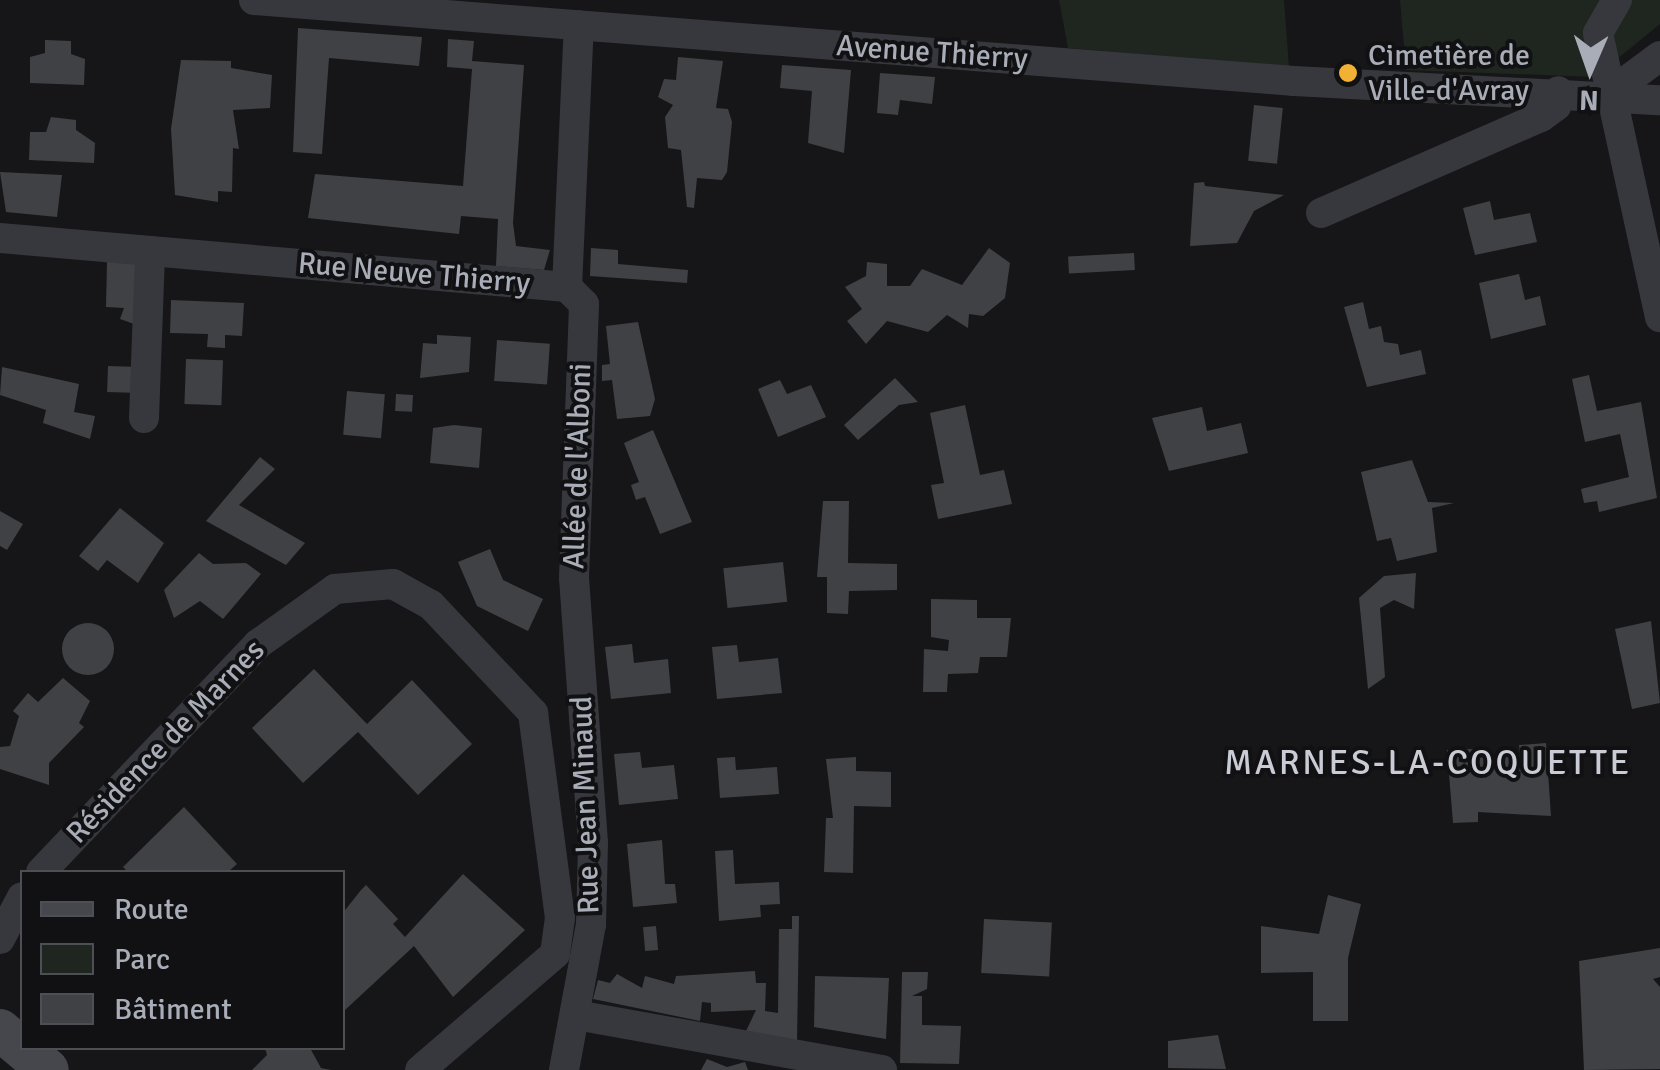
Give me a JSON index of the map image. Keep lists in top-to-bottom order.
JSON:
{
  "streets": {
    "street": [
      "Avenue Thierry",
      "Rue Neuve Thierry",
      "Allée de l'Alboni",
      "Résidence de Marnes",
      "Rue Jean Minaud"
    ]
  },
  "crossings": [
    ["Avenue Thierry", "Rue Neuve Thierry"],
    ["Rue Neuve Thierry", "Allée de l'Alboni"],
    ["Allée de l'Alboni", "Rue Jean Minaud"]
  ],
  "districts": ["MARNES-LA-COQUETTE"],
  "places": ["Cimetière de Ville-d'Avray"],
  "legend": ["Route", "Parc", "Bâtiment"],
  "north": "bottom"
}
